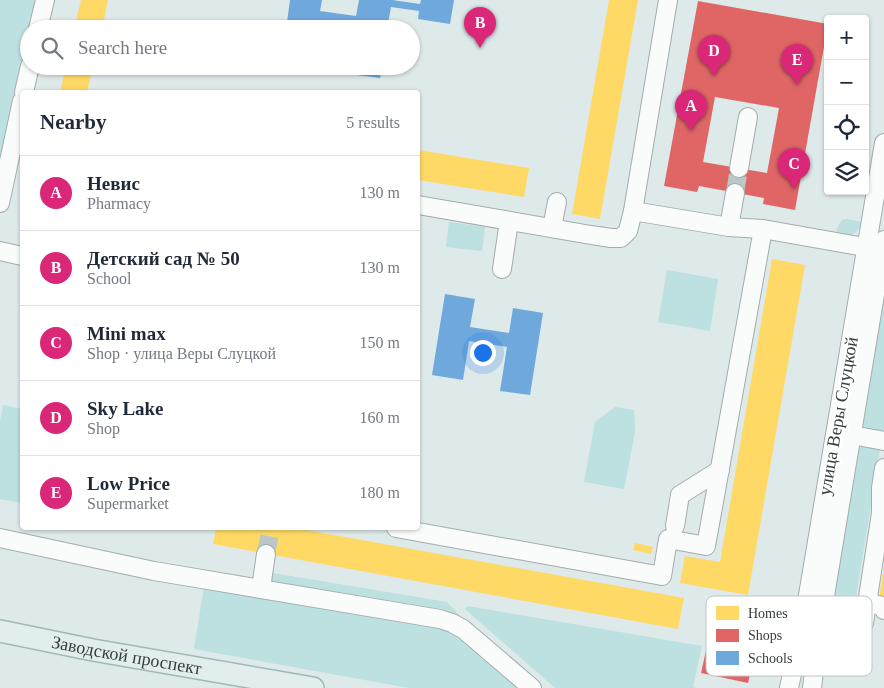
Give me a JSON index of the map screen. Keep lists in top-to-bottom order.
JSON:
{
  "streets": {
    "main road": ["Заводской проспект"],
    "street": ["улица Веры Слуцкой"]
  },
  "legend": ["Homes", "Shops", "Schools"],
  "page": {
    "pins": [
      "B",
      "D",
      "E",
      "A",
      "C"
    ],
    "map_buttons": ["+", "−"],
    "search": "Search here",
    "heading": ["Nearby", "5 results"],
    "list": [
      {
        "mark": "A",
        "name": "Невис",
        "note": "Pharmacy",
        "value": "130 m"
      },
      {
        "mark": "B",
        "name": "Детский сад № 50",
        "note": "School",
        "value": "130 m"
      },
      {
        "mark": "C",
        "name": "Mini max",
        "note": "Shop · улица Веры Слуцкой",
        "value": "150 m"
      },
      {
        "mark": "D",
        "name": "Sky Lake",
        "note": "Shop",
        "value": "160 m"
      },
      {
        "mark": "E",
        "name": "Low Price",
        "note": "Supermarket",
        "value": "180 m"
      }
    ]
  }
}
